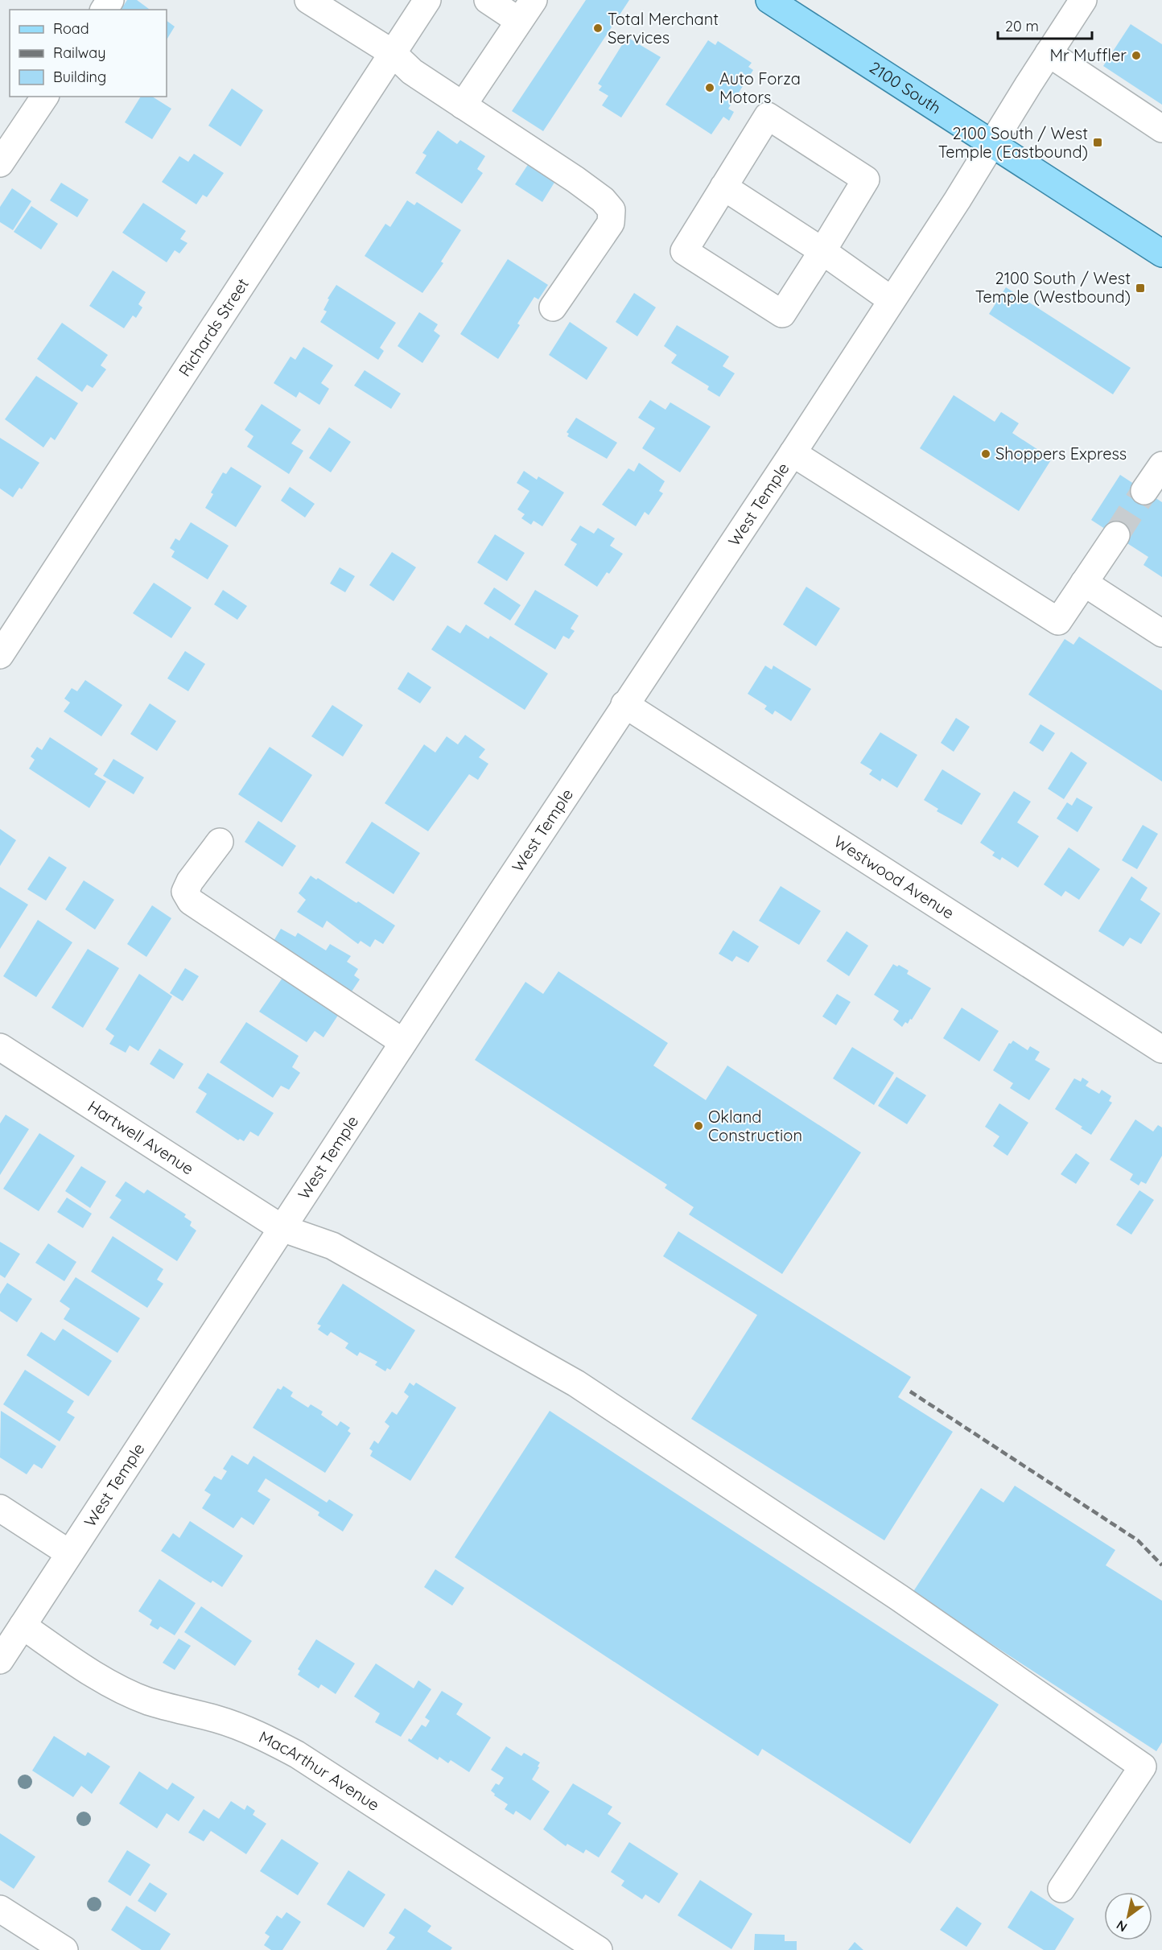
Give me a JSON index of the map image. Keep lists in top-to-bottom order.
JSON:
{
  "streets": {
    "main road": ["2100 South"],
    "street": [
      "Richards Street",
      "West Temple",
      "Westwood Avenue",
      "Hartwell Avenue",
      "MacArthur Avenue"
    ]
  },
  "crossings": [
    ["2100 South", "West Temple"],
    ["West Temple", "Westwood Avenue"],
    ["West Temple", "Hartwell Avenue"],
    ["West Temple", "MacArthur Avenue"]
  ],
  "places": {
    "other": [
      "Total Merchant Services",
      "Mr Muffler",
      "Auto Forza Motors",
      "Shoppers Express",
      "Okland Construction"
    ],
    "transit": ["2100 South / West Temple (Eastbound)", "2100 South / West Temple (Westbound)"]
  },
  "legend": ["Road", "Railway", "Building"],
  "scale_bar": "20 m",
  "north": "bottom left"
}
